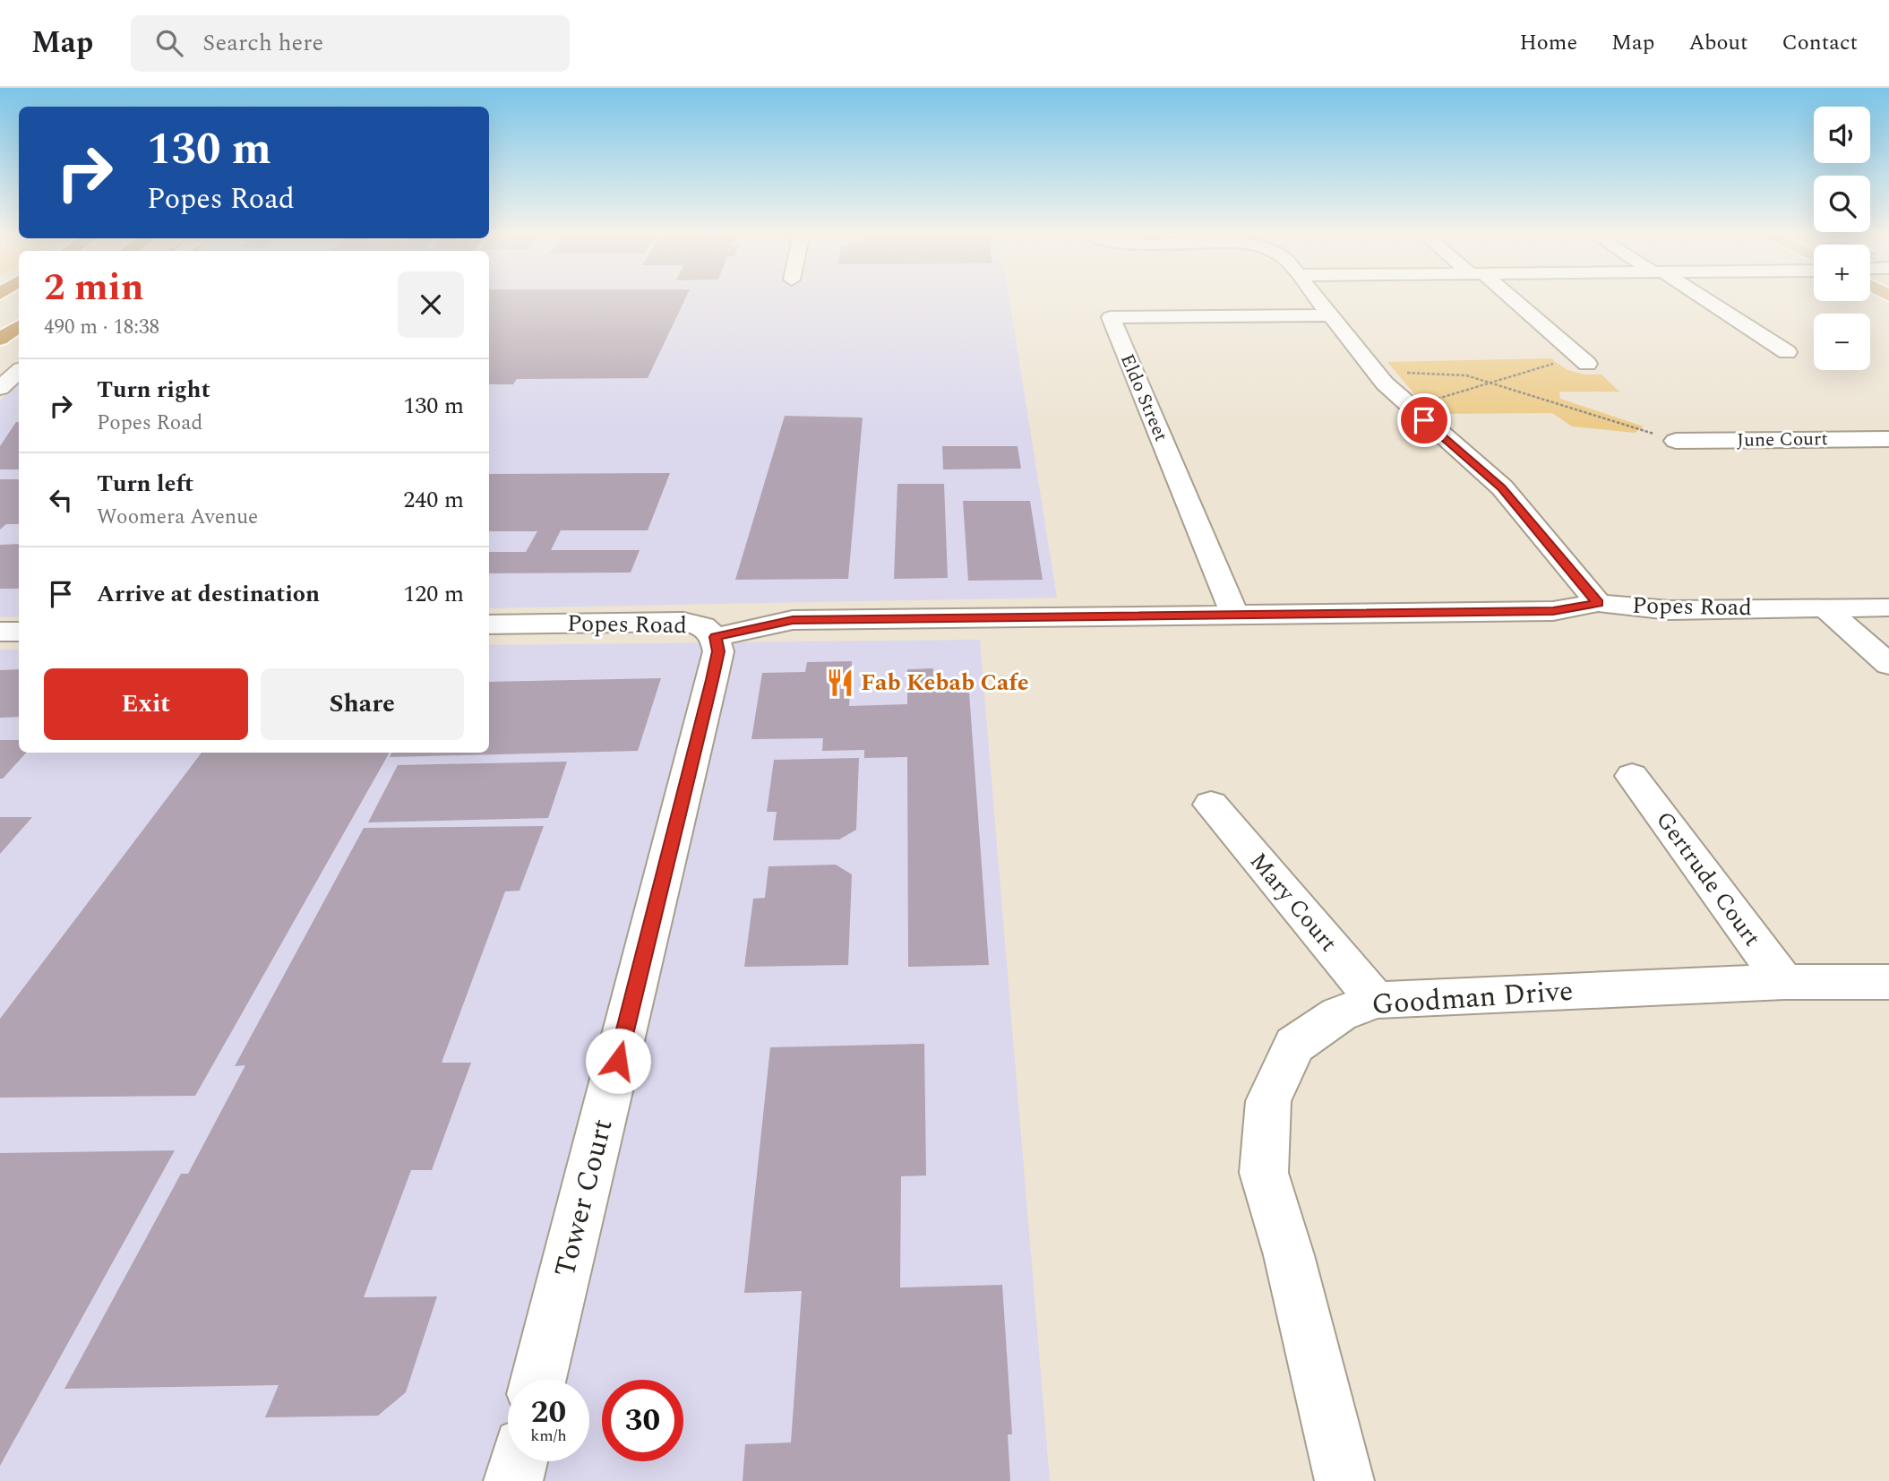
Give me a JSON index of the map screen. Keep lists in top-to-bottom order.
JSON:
{
  "streets": {
    "street": [
      "Eldo Street",
      "June Court",
      "Popes Road",
      "Gertrude Court",
      "Mary Court",
      "Goodman Drive",
      "Tower Court"
    ]
  },
  "crossings": [
    ["Eldo Street", "Popes Road"],
    ["Popes Road", "Tower Court"],
    ["Gertrude Court", "Goodman Drive"],
    ["Mary Court", "Goodman Drive"]
  ],
  "places": {
    "restaurant": ["Fab Kebab Cafe"]
  },
  "page": {
    "header": "Map",
    "search": "Search here",
    "nav": [
      "Home",
      "Map",
      "About",
      "Contact"
    ],
    "map_buttons": ["+", "−"],
    "turn": ["130 m", "Popes Road"],
    "heading": ["2 min", "490 m · 18:38"],
    "list": [
      {
        "name": "Turn right",
        "note": "Popes Road",
        "value": "130 m"
      },
      {
        "name": "Turn left",
        "note": "Woomera Avenue",
        "value": "240 m"
      },
      {
        "name": "Arrive at destination",
        "value": "120 m"
      }
    ],
    "buttons": ["Exit", "Share"],
    "speed": "20 km/h",
    "limit": "30"
  }
}
